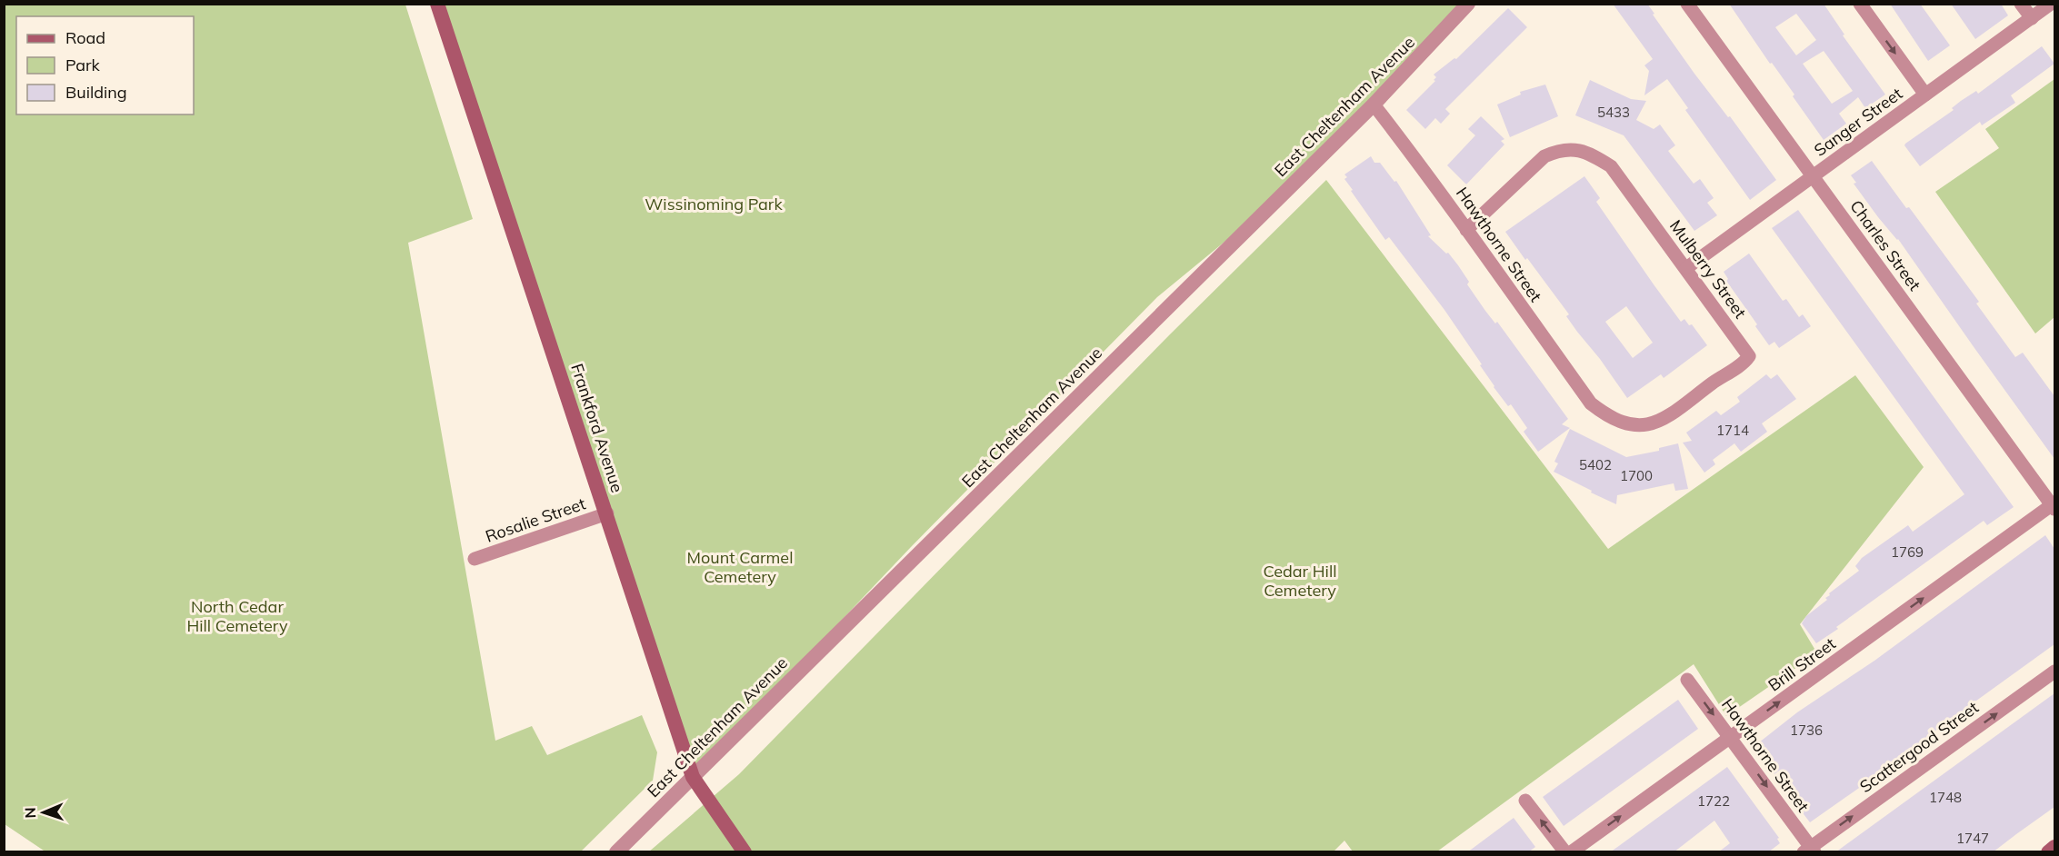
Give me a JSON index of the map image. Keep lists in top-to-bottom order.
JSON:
{
  "streets": {
    "main road": ["Frankford Avenue"],
    "street": [
      "East Cheltenham Avenue",
      "Sanger Street",
      "Hawthorne Street",
      "Charles Street",
      "Mulberry Street",
      "Rosalie Street",
      "Brill Street",
      "Scattergood Street"
    ]
  },
  "crossings": [
    ["East Cheltenham Avenue", "Hawthorne Street"],
    ["East Cheltenham Avenue", "Frankford Avenue"],
    ["Sanger Street", "Charles Street"],
    ["Sanger Street", "Mulberry Street"],
    ["Hawthorne Street", "Mulberry Street"],
    ["Hawthorne Street", "Brill Street"],
    ["Hawthorne Street", "Scattergood Street"],
    ["Charles Street", "Brill Street"],
    ["Frankford Avenue", "Rosalie Street"]
  ],
  "one_way": ["Brill Street", "Scattergood Street"],
  "parks": [
    "Wissinoming Park",
    "Mount Carmel Cemetery",
    "Cedar Hill Cemetery",
    "North Cedar Hill Cemetery"
  ],
  "house_numbers": [
    "5433",
    "1714",
    "5402",
    "1700",
    "1769",
    "1736",
    "1748",
    "1722",
    "1747"
  ],
  "legend": ["Road", "Park", "Building"],
  "north": "left"
}
